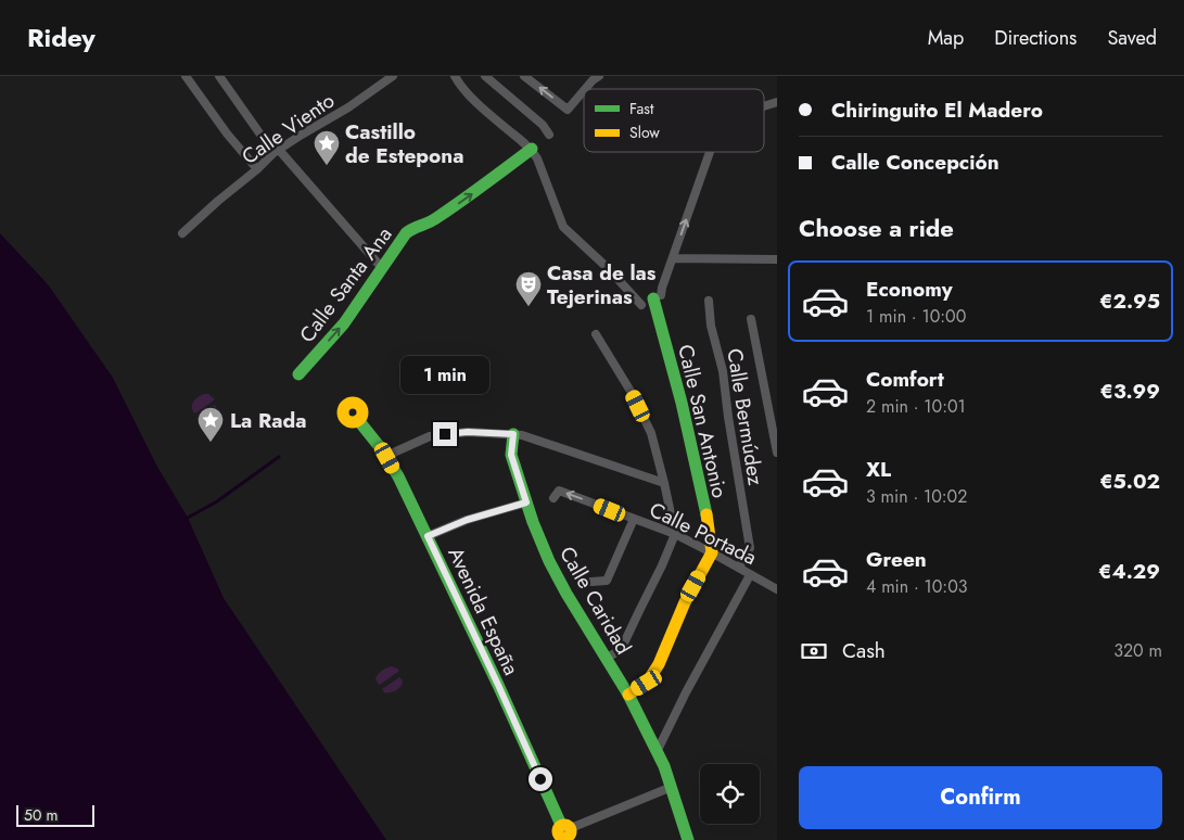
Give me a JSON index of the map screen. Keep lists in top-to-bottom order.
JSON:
{
  "streets": {
    "street": [
      "Calle Viento",
      "Calle Santa Ana",
      "Calle Bermúdez",
      "Calle San Antonio",
      "Calle Portada",
      "Calle Caridad",
      "Avenida España"
    ]
  },
  "crossings": [
    ["Calle Bermúdez", "Calle Portada"],
    ["Calle San Antonio", "Calle Portada"]
  ],
  "one_way": ["Calle Santa Ana"],
  "places": {
    "place": ["Castillo de Estepona", "La Rada"],
    "theatre": ["Casa de las Tejerinas"]
  },
  "legend": ["Fast", "Slow"],
  "scale_bar": "50 m",
  "page": {
    "header": "Ridey",
    "nav": ["Map", "Directions", "Saved"],
    "banner": ["Chiringuito El Madero", "Calle Concepción"],
    "heading": "Choose a ride",
    "list": [
      {
        "name": "Economy",
        "note": "1 min · 10:00",
        "value": "€2.95"
      },
      {
        "name": "Comfort",
        "note": "2 min · 10:01",
        "value": "€3.99"
      },
      {
        "name": "XL",
        "note": "3 min · 10:02",
        "value": "€5.02"
      },
      {
        "name": "Green",
        "note": "4 min · 10:03",
        "value": "€4.29"
      }
    ],
    "bubble": "1 min",
    "pay": ["Cash", "320 m"],
    "buttons": "Confirm",
    "scale": "50 m"
  }
}
